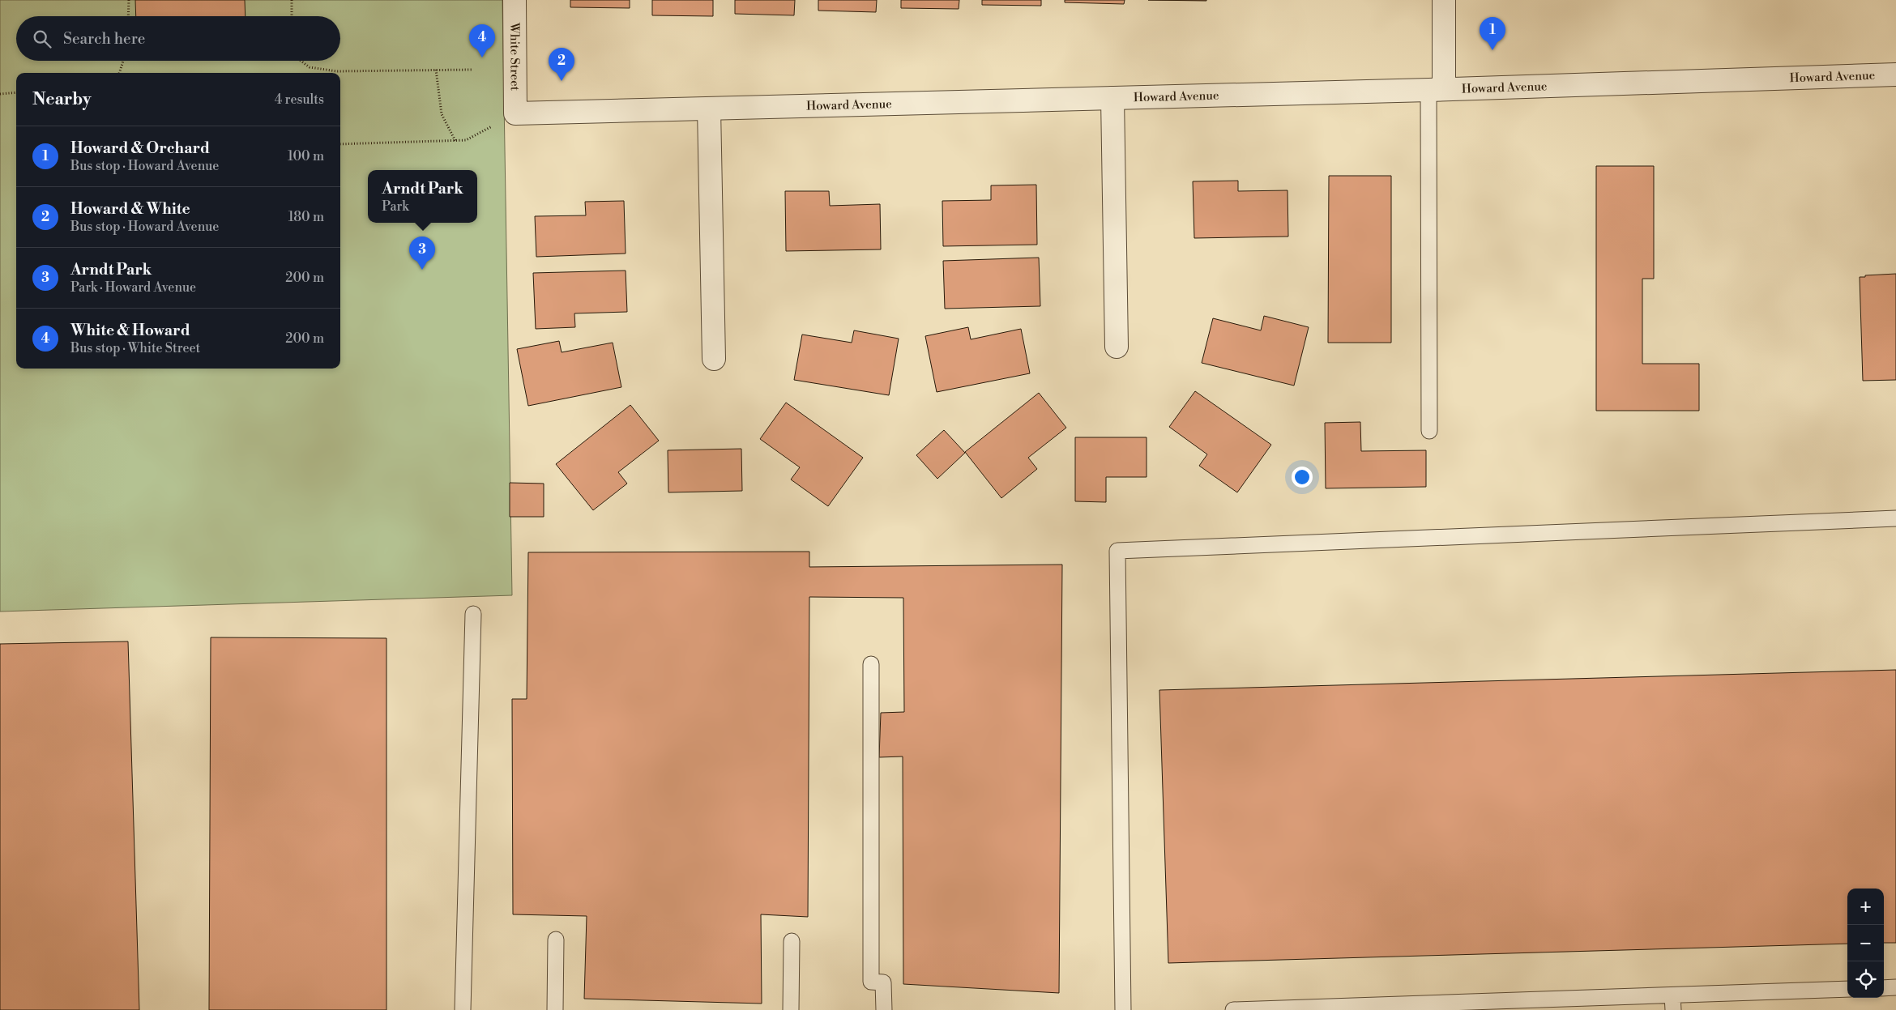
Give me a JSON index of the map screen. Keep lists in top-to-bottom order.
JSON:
{
  "streets": {
    "street": ["White Street", "Howard Avenue"]
  },
  "crossings": [
    ["White Street", "Howard Avenue"]
  ],
  "page": {
    "search": "Search here",
    "pins": [
      "1",
      "4",
      "2",
      "3"
    ],
    "heading": ["Nearby", "4 results"],
    "list": [
      {
        "mark": "1",
        "name": "Howard & Orchard",
        "note": "Bus stop · Howard Avenue",
        "value": "100 m"
      },
      {
        "mark": "2",
        "name": "Howard & White",
        "note": "Bus stop · Howard Avenue",
        "value": "180 m"
      },
      {
        "mark": "3",
        "name": "Arndt Park",
        "note": "Park · Howard Avenue",
        "value": "200 m"
      },
      {
        "mark": "4",
        "name": "White & Howard",
        "note": "Bus stop · White Street",
        "value": "200 m"
      }
    ],
    "popup": ["Arndt Park", "Park"],
    "map_buttons": ["+", "−"]
  }
}
